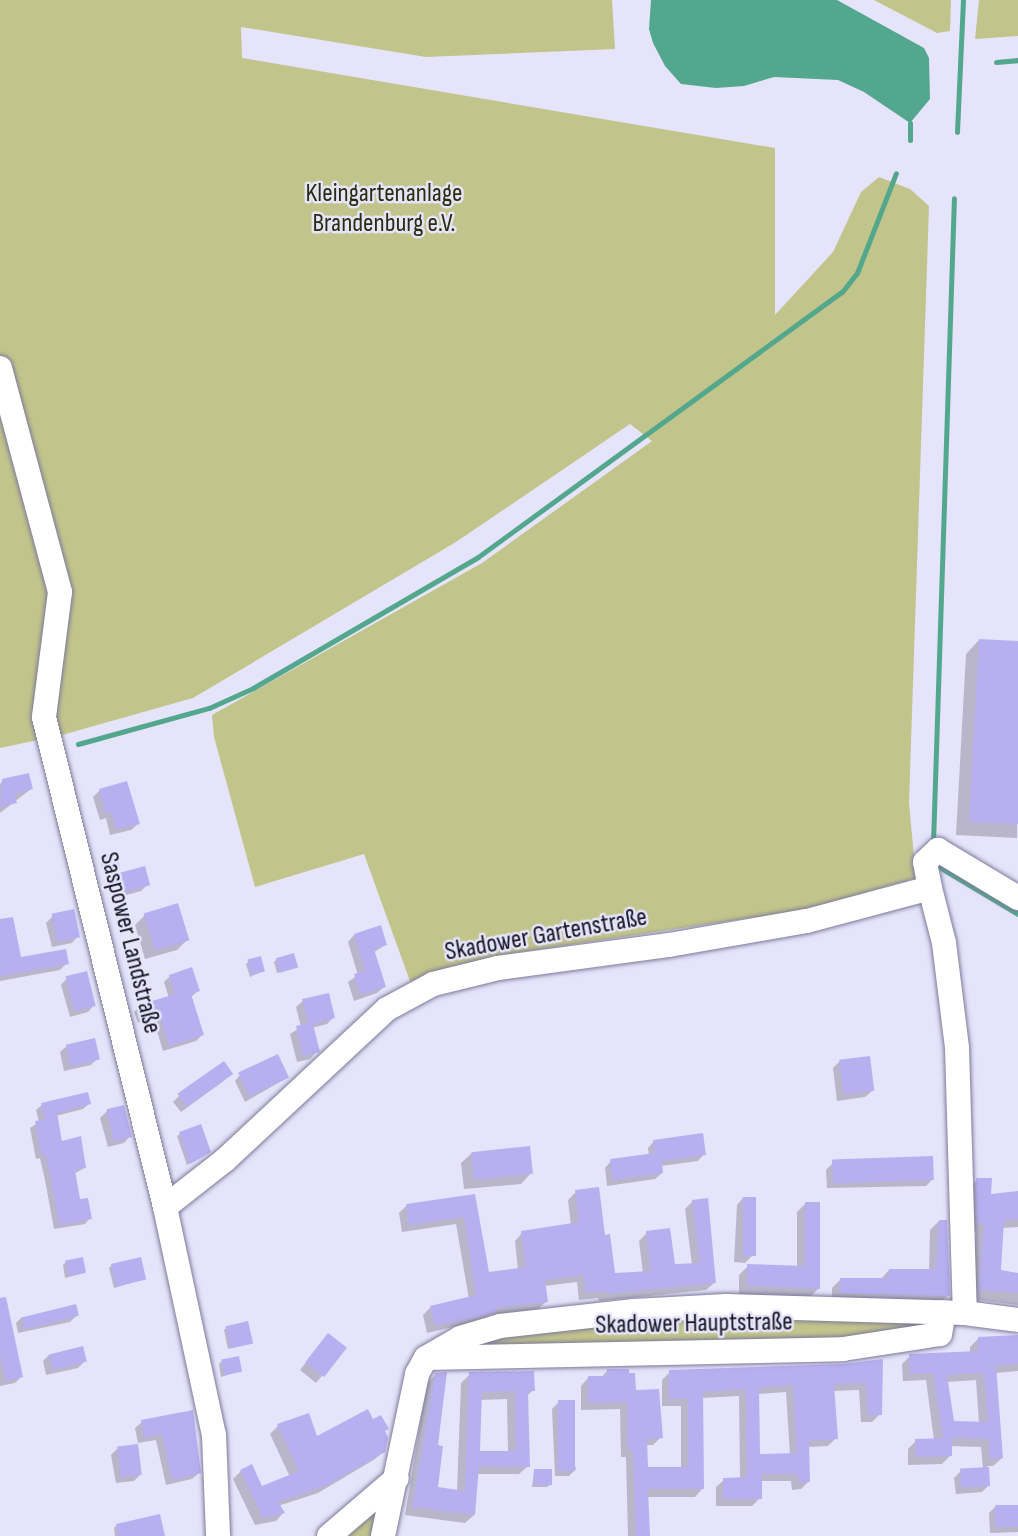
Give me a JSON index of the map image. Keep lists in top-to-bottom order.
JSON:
{
  "streets": {
    "street": ["Skadower Gartenstraße", "Saspower Landstraße", "Skadower Hauptstraße"]
  },
  "crossings": [
    ["Skadower Gartenstraße", "Saspower Landstraße"]
  ],
  "parks": ["Kleingartenanlage Brandenburg e.V."]
}
